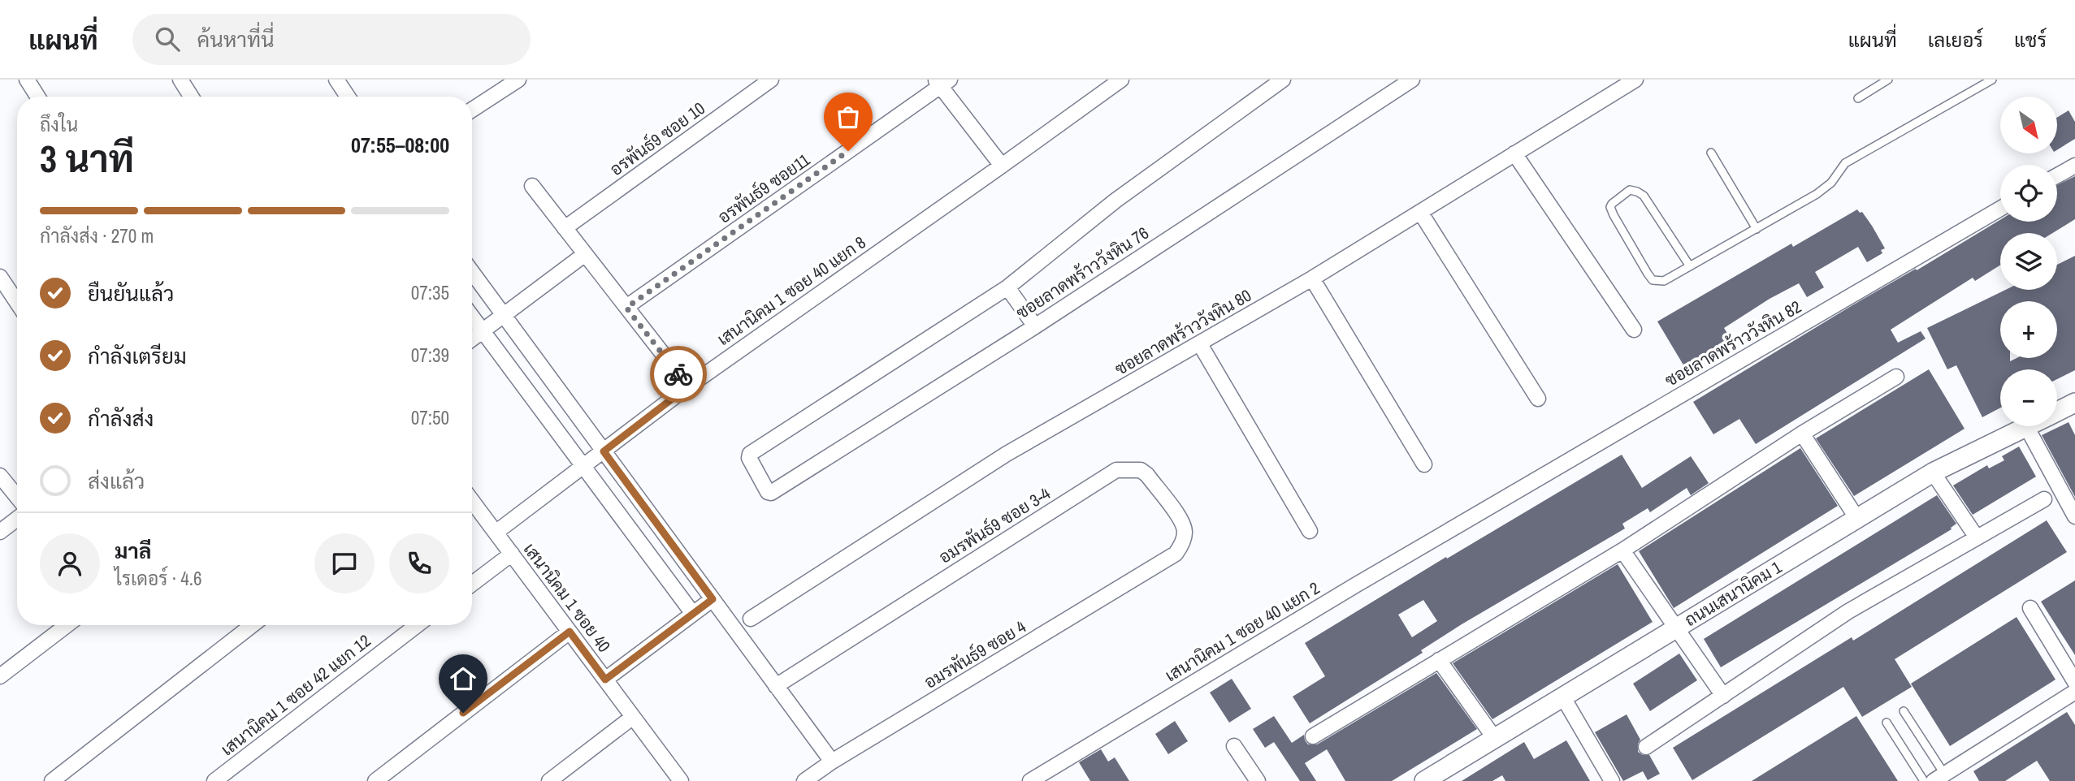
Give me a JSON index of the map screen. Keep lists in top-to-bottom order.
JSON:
{
  "streets": {
    "street": [
      "อรพันธ์9 ซอย 10",
      "อรพันธ์9 ซอย11",
      "ซอยลาดพร้าววังหิน 76",
      "เสนานิคม 1 ซอย 40 แยก 8",
      "ซอยลาดพร้าววังหิน 80",
      "ซอยลาดพร้าววังหิน 82",
      "อมรพันธ์9 ซอย 3-4",
      "ถนนเสนานิคม 1",
      "เสนานิคม 1 ซอย 40",
      "เสนานิคม 1 ซอย 40 แยก 2",
      "อมรพันธ์9 ซอย 4",
      "เสนานิคม 1 ซอย 42 แยก 12"
    ]
  },
  "crossings": [
    ["เสนานิคม 1 ซอย 40 แยก 8", "เสนานิคม 1 ซอย 40"],
    ["ซอยลาดพร้าววังหิน 82", "เสนานิคม 1 ซอย 40 แยก 2"],
    ["อมรพันธ์9 ซอย 3-4", "อมรพันธ์9 ซอย 4"]
  ],
  "north": "bottom right",
  "page": {
    "header": "แผนที่",
    "search": "ค้นหาที่นี่",
    "nav": ["แผนที่", "เลเยอร์", "แชร์"],
    "map_buttons": ["+", "−"],
    "heading": ["3 นาที", "ถึงใน", "07:55–08:00"],
    "panel": ["มาลี", "ไรเดอร์ · 4.6"],
    "bar": "กำลังส่ง · 270 m",
    "list": [
      ["ยืนยันแล้ว", "07:35"],
      ["กำลังเตรียม", "07:39"],
      ["กำลังส่ง", "07:50"],
      "ส่งแล้ว"
    ]
  }
}
